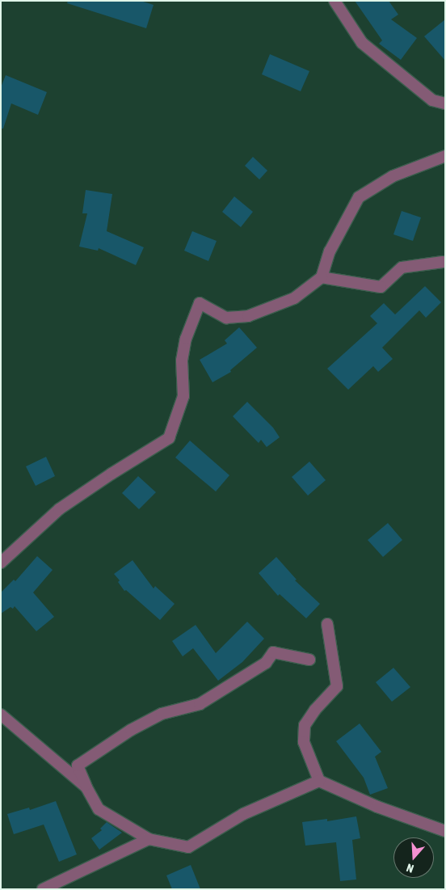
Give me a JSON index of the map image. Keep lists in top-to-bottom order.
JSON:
{
  "north": "bottom"
}
